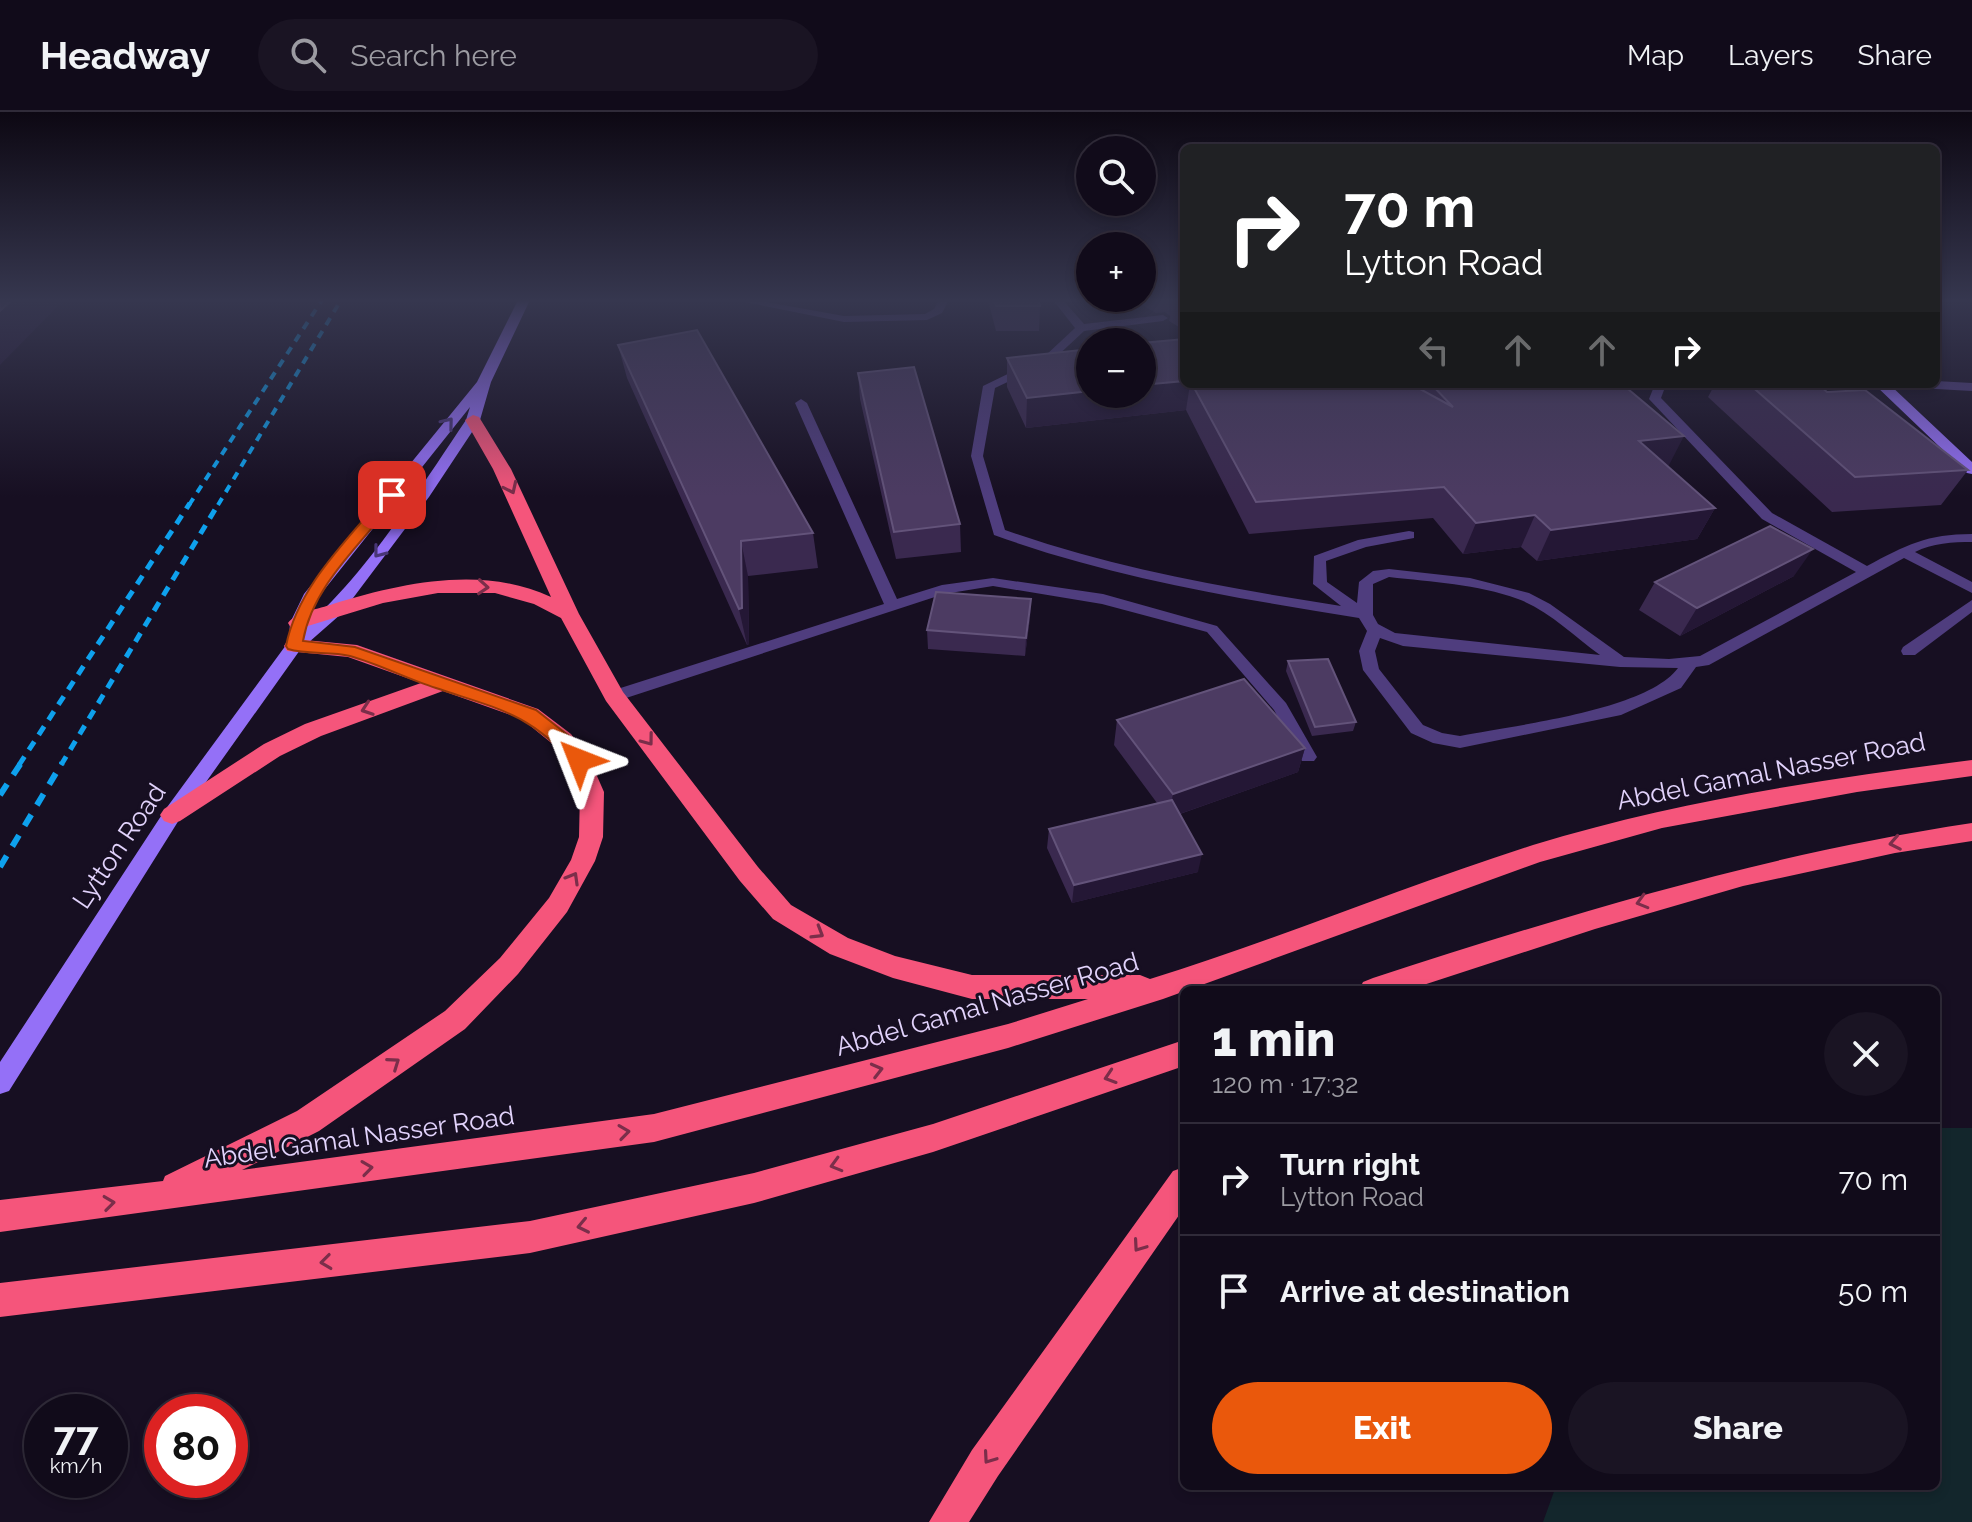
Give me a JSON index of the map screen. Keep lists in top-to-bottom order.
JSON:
{
  "streets": {
    "highway": ["Abdel Gamal Nasser Road"],
    "main road": ["Lytton Road"]
  },
  "page": {
    "header": "Headway",
    "search": "Search here",
    "nav": ["Map", "Layers", "Share"],
    "map_buttons": ["+", "−"],
    "turn": ["70 m", "Lytton Road"],
    "heading": ["1 min", "120 m · 17:32"],
    "list": [
      {
        "name": "Turn right",
        "note": "Lytton Road",
        "value": "70 m"
      },
      {
        "name": "Arrive at destination",
        "value": "50 m"
      }
    ],
    "buttons": ["Exit", "Share"],
    "speed": "77 km/h",
    "limit": "80"
  }
}
